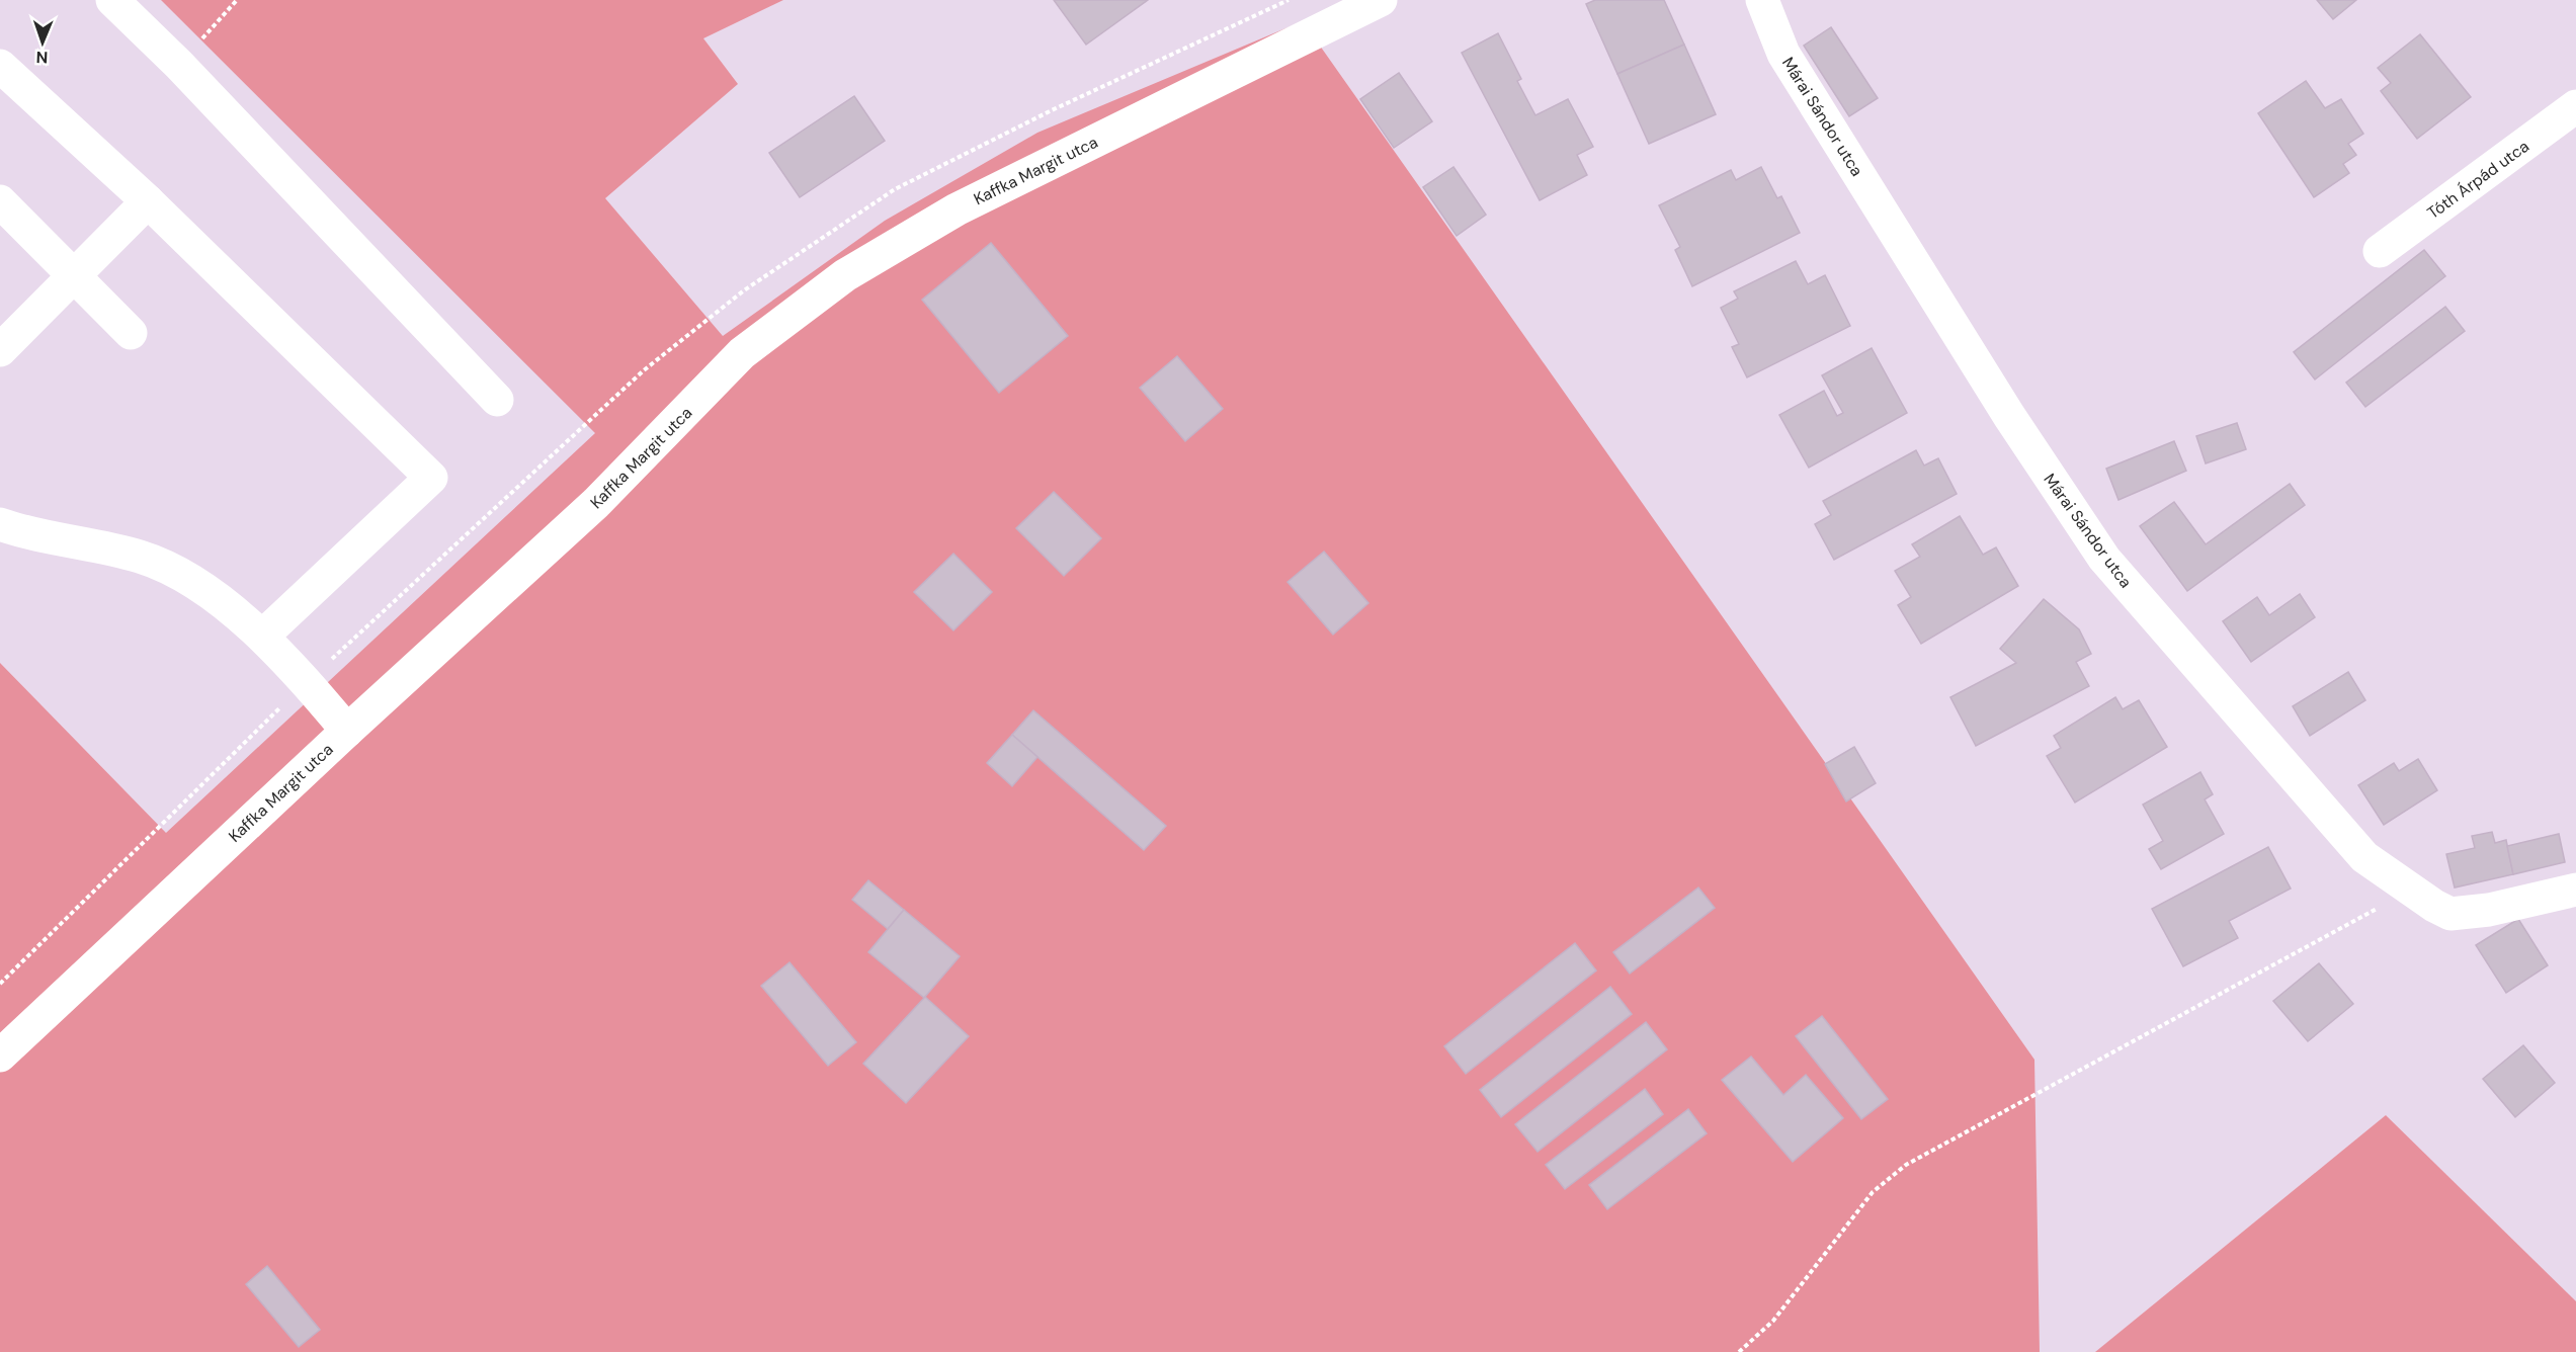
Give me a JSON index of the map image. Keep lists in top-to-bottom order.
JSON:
{
  "streets": {
    "street": ["Márai Sándor utca", "Kaffka Margit utca", "Tóth Árpád utca"]
  },
  "north": "bottom"
}
